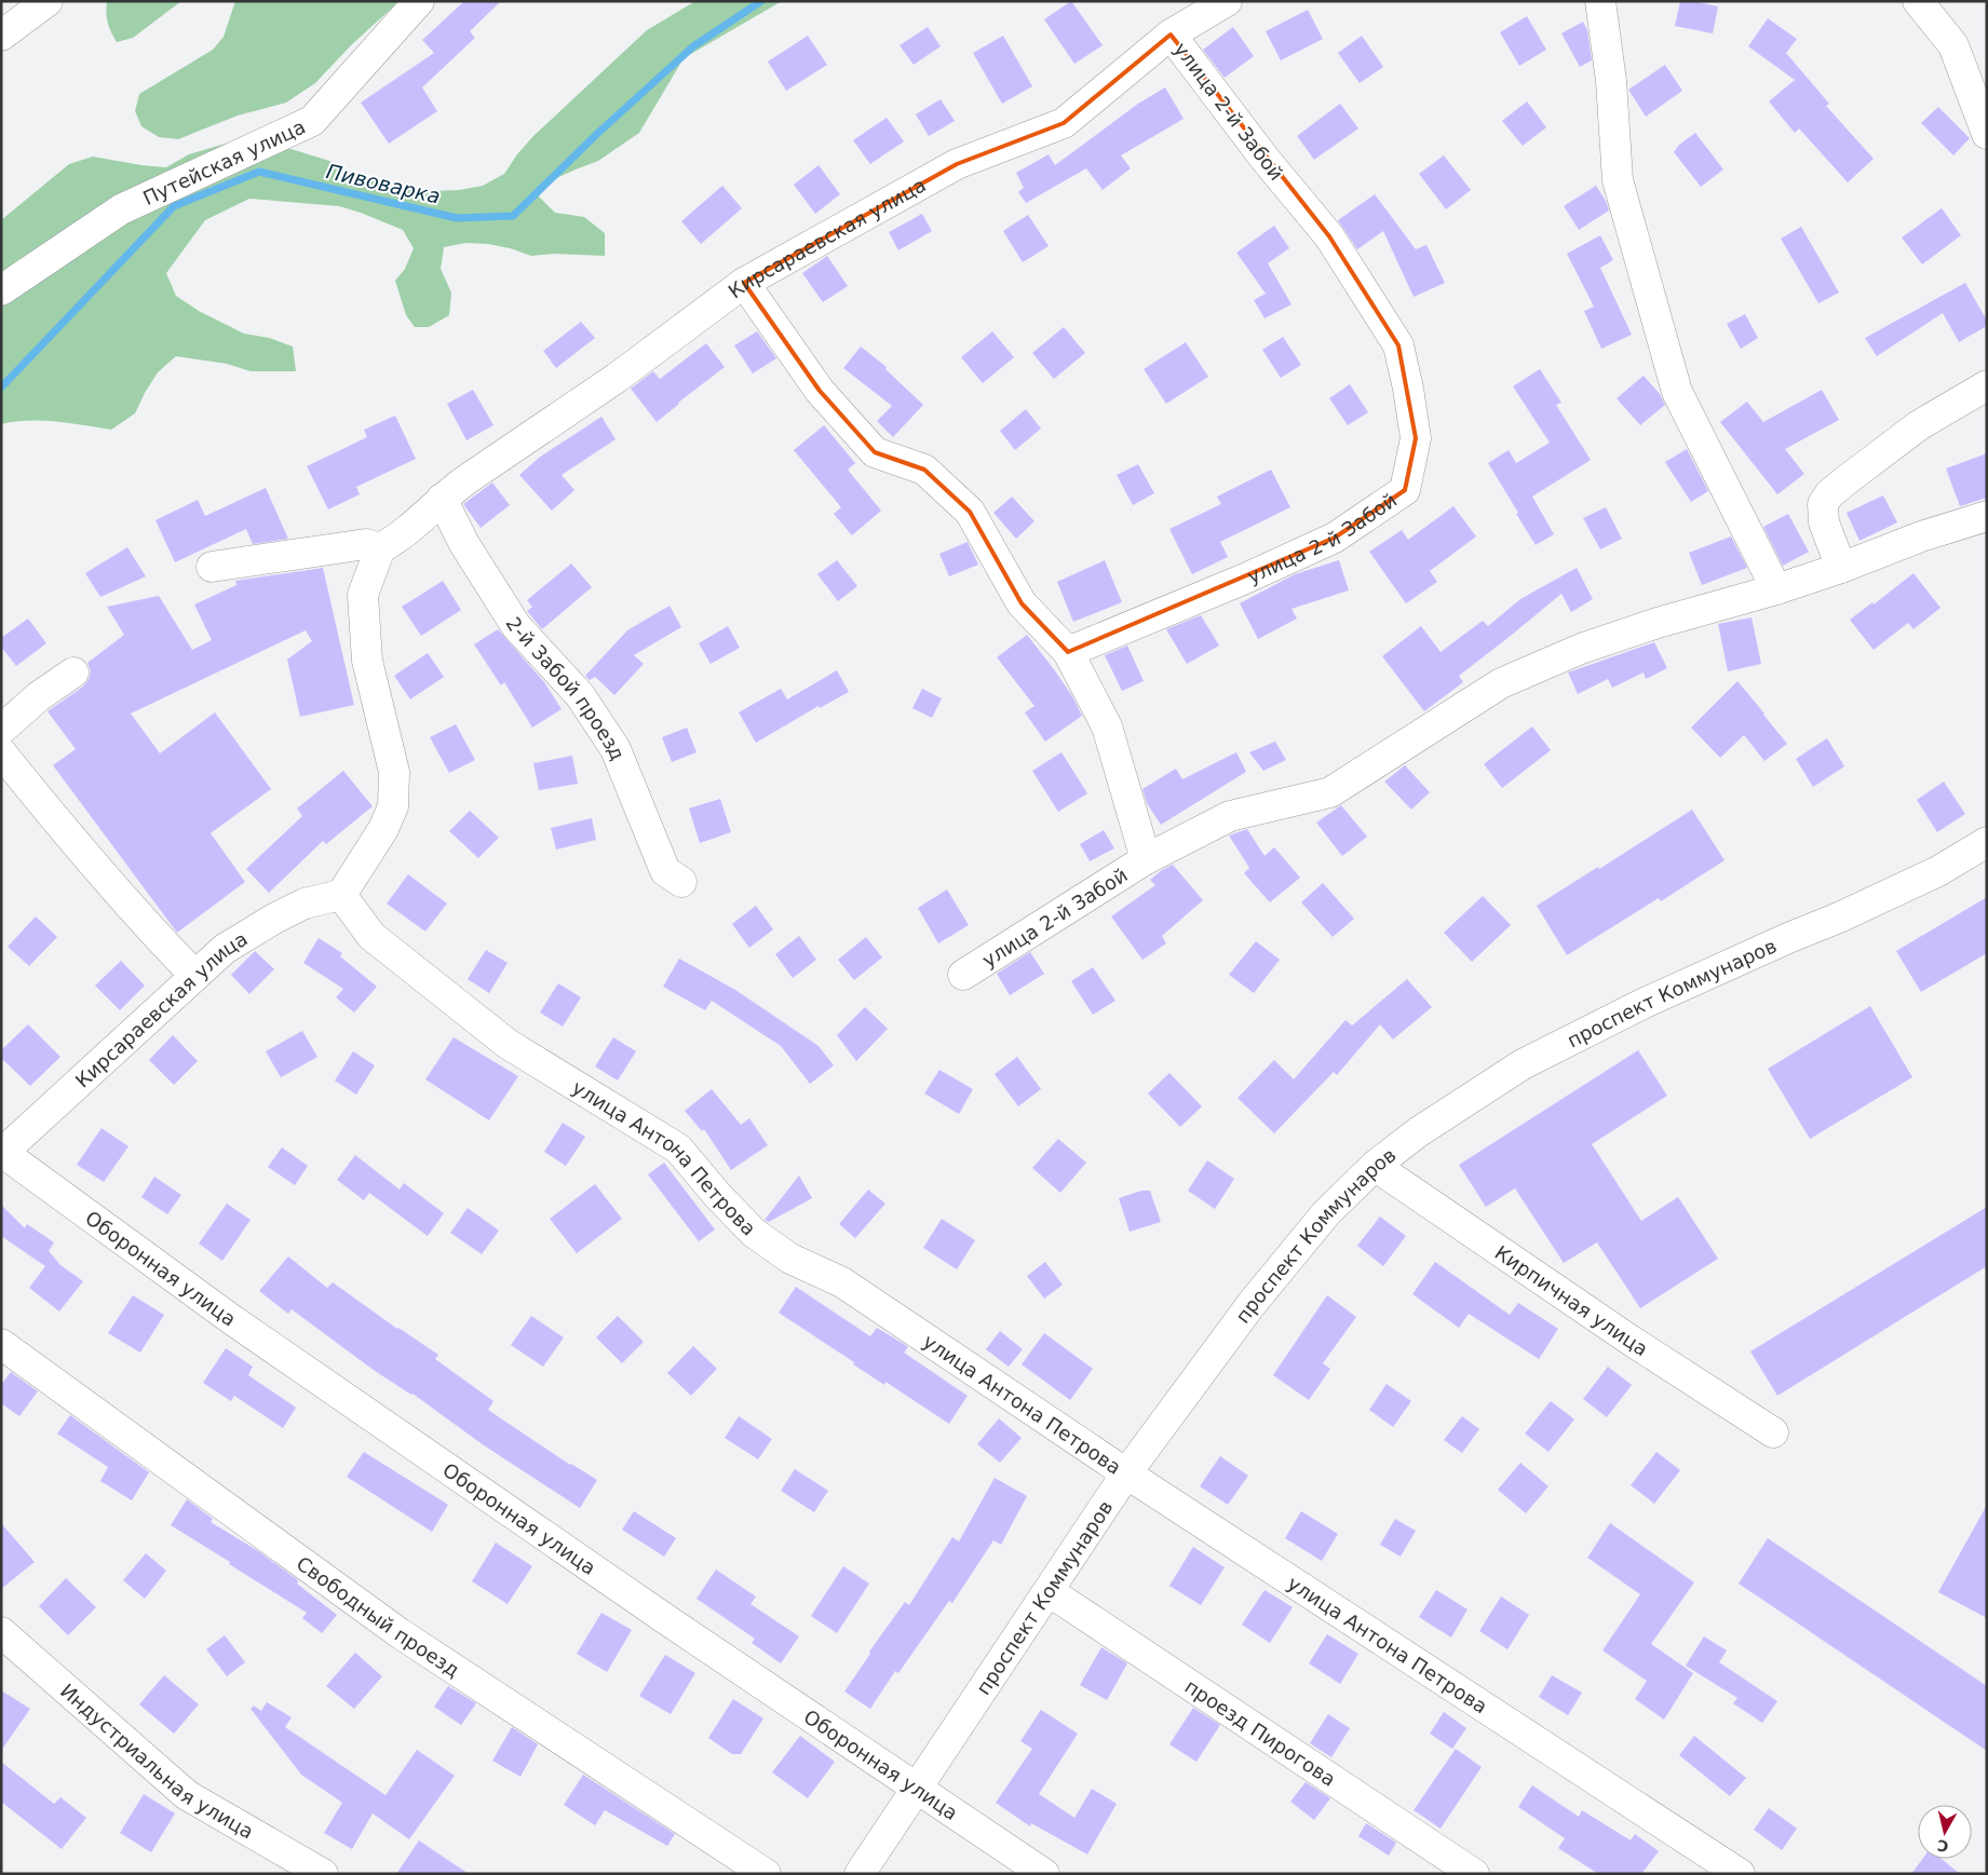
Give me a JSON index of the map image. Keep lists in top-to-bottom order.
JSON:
{
  "streets": {
    "street": [
      "улица 2-й Забой",
      "Путейская улица",
      "Кирсараевская улица",
      "2-й Забой проезд",
      "проспект Коммунаров",
      "улица Антона Петрова",
      "Оборонная улица",
      "Кирпичная улица",
      "Свободный проезд",
      "проезд Пирогова",
      "Индустриальная улица"
    ]
  },
  "crossings": [
    ["улица 2-й Забой", "Кирсараевская улица"],
    ["Кирсараевская улица", "2-й Забой проезд"],
    ["Кирсараевская улица", "улица Антона Петрова"],
    ["Кирсараевская улица", "Оборонная улица"],
    ["проспект Коммунаров", "улица Антона Петрова"],
    ["проспект Коммунаров", "Оборонная улица"],
    ["проспект Коммунаров", "Кирпичная улица"],
    ["проспект Коммунаров", "проезд Пирогова"]
  ],
  "water": ["Пивоварка"],
  "north": "bottom"
}
